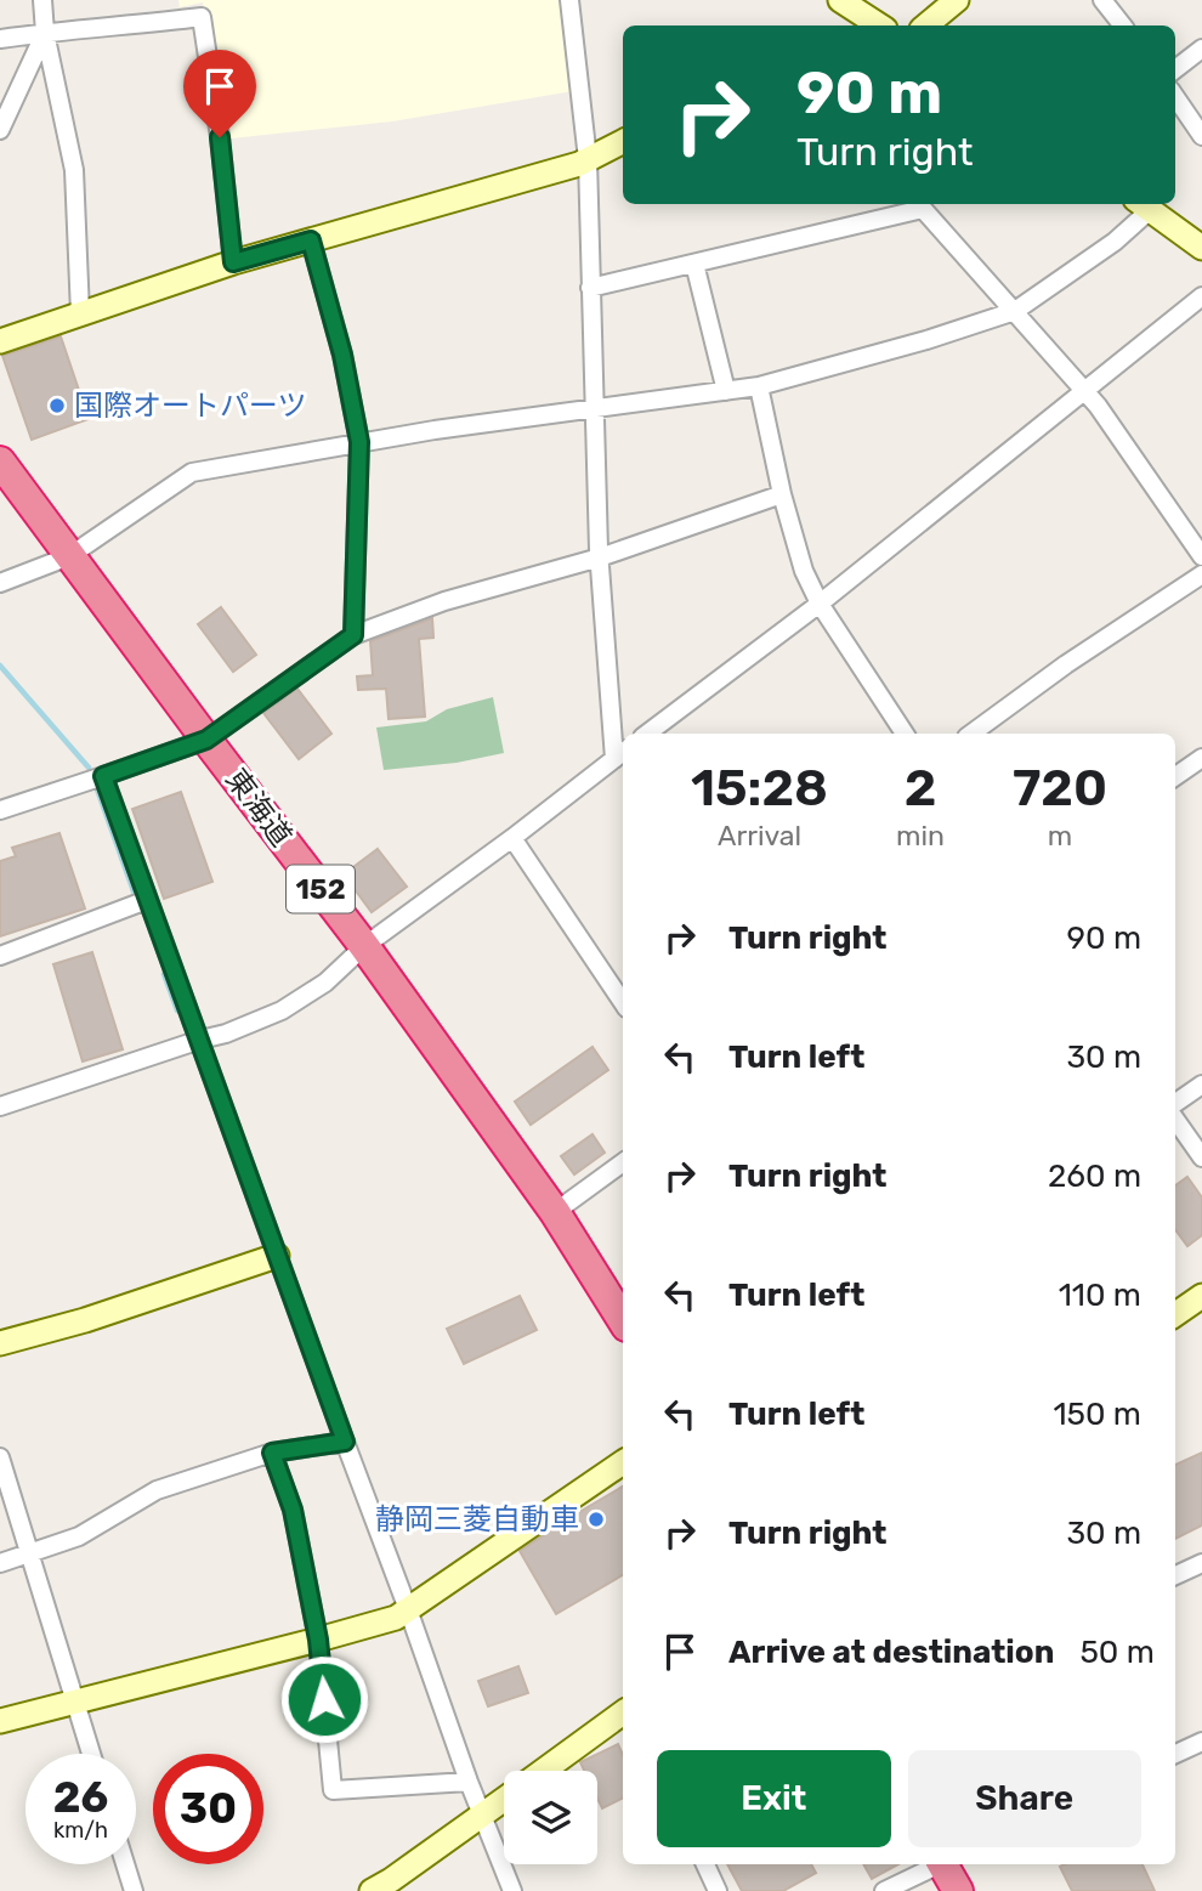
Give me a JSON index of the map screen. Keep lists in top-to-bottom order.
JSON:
{
  "streets": {
    "highway": ["東海道", "152"]
  },
  "places": ["国際オートパーツ", "静岡三菱自動車"],
  "page": {
    "turn": ["90 m", "Turn right"],
    "eta": [
      "15:28",
      "Arrival",
      "2",
      "min",
      "720",
      "m"
    ],
    "list": [
      {
        "name": "Turn right",
        "value": "90 m"
      },
      {
        "name": "Turn left",
        "value": "30 m"
      },
      {
        "name": "Turn right",
        "value": "260 m"
      },
      {
        "name": "Turn left",
        "value": "110 m"
      },
      {
        "name": "Turn left",
        "value": "150 m"
      },
      {
        "name": "Turn right",
        "value": "30 m"
      },
      {
        "name": "Arrive at destination",
        "value": "50 m"
      }
    ],
    "buttons": ["Exit", "Share"],
    "speed": "26 km/h",
    "limit": "30"
  }
}
